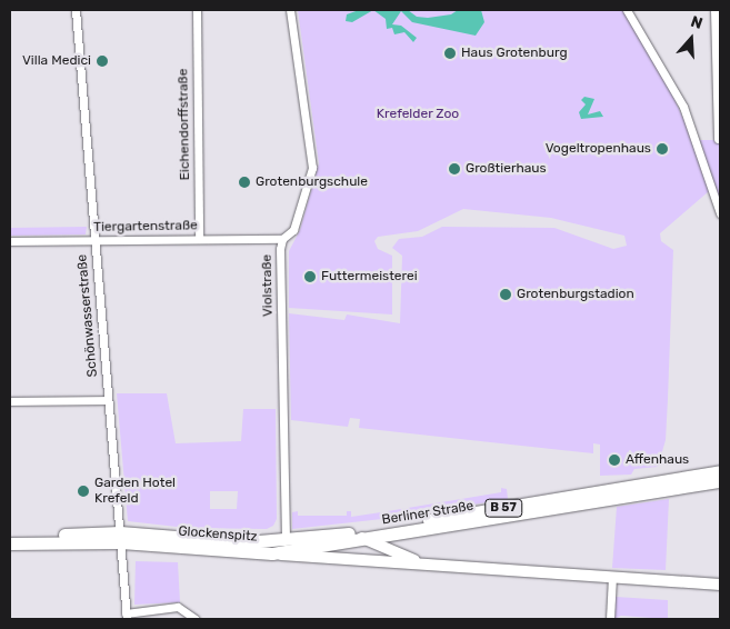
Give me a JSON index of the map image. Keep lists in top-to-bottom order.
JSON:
{
  "streets": {
    "main road": ["B 57", "Berliner Straße", "Glockenspitz"],
    "street": [
      "Eichendorffstraße",
      "Tiergartenstraße",
      "Violstraße",
      "Schönwasserstraße"
    ]
  },
  "crossings": [
    ["Eichendorffstraße", "Tiergartenstraße"],
    ["Tiergartenstraße", "Violstraße"],
    ["Tiergartenstraße", "Schönwasserstraße"],
    ["Violstraße", "Berliner Straße"],
    ["Violstraße", "Glockenspitz"],
    ["Schönwasserstraße", "Glockenspitz"],
    ["Berliner Straße", "Glockenspitz"]
  ],
  "parks": ["Krefelder Zoo"],
  "places": [
    "Haus Grotenburg",
    "Villa Medici",
    "Vogeltropenhaus",
    "Großtierhaus",
    "Grotenburgschule",
    "Futtermeisterei",
    "Grotenburgstadion",
    "Affenhaus",
    "Garden Hotel Krefeld"
  ],
  "north": "top"
}
